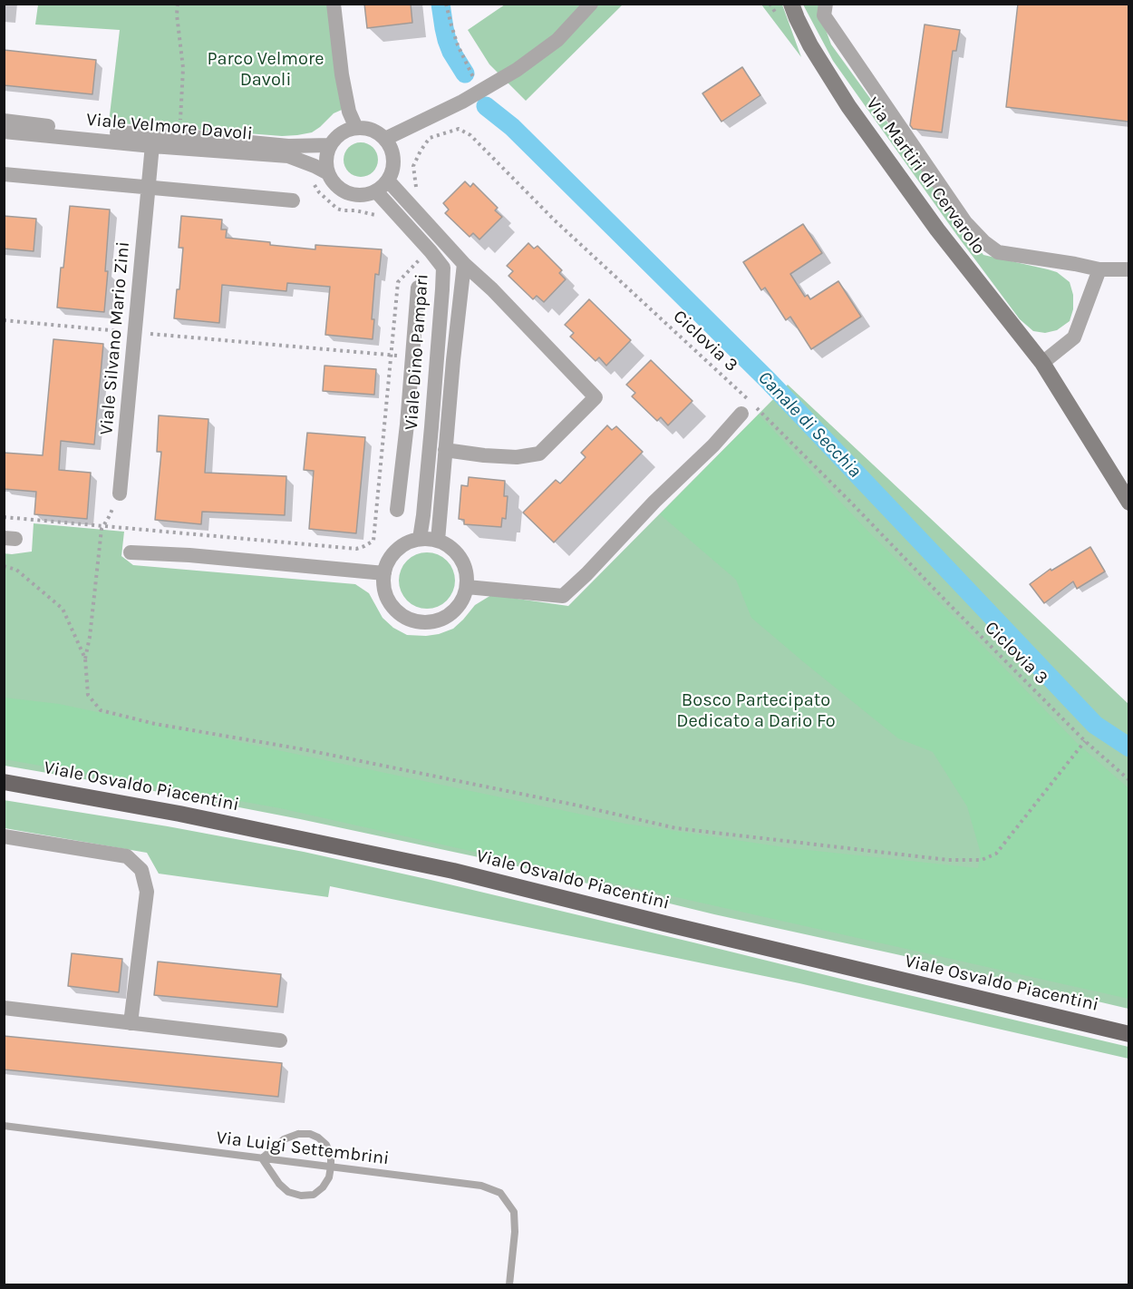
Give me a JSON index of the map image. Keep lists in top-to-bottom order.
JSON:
{
  "streets": {
    "main road": ["Via Martiri di Cervarolo", "Viale Osvaldo Piacentini"],
    "street": ["Viale Velmore Davoli", "Viale Silvano Mario Zini", "Viale Dino Pampari"],
    "lane": ["Via Luigi Settembrini"],
    "path": ["Ciclovia 3"]
  },
  "crossings": [
    ["Viale Velmore Davoli", "Viale Silvano Mario Zini"],
    ["Viale Velmore Davoli", "Viale Dino Pampari"]
  ],
  "water": ["Canale di Secchia"],
  "parks": ["Parco Velmore Davoli", "Bosco Partecipato Dedicato a Dario Fo"]
}
